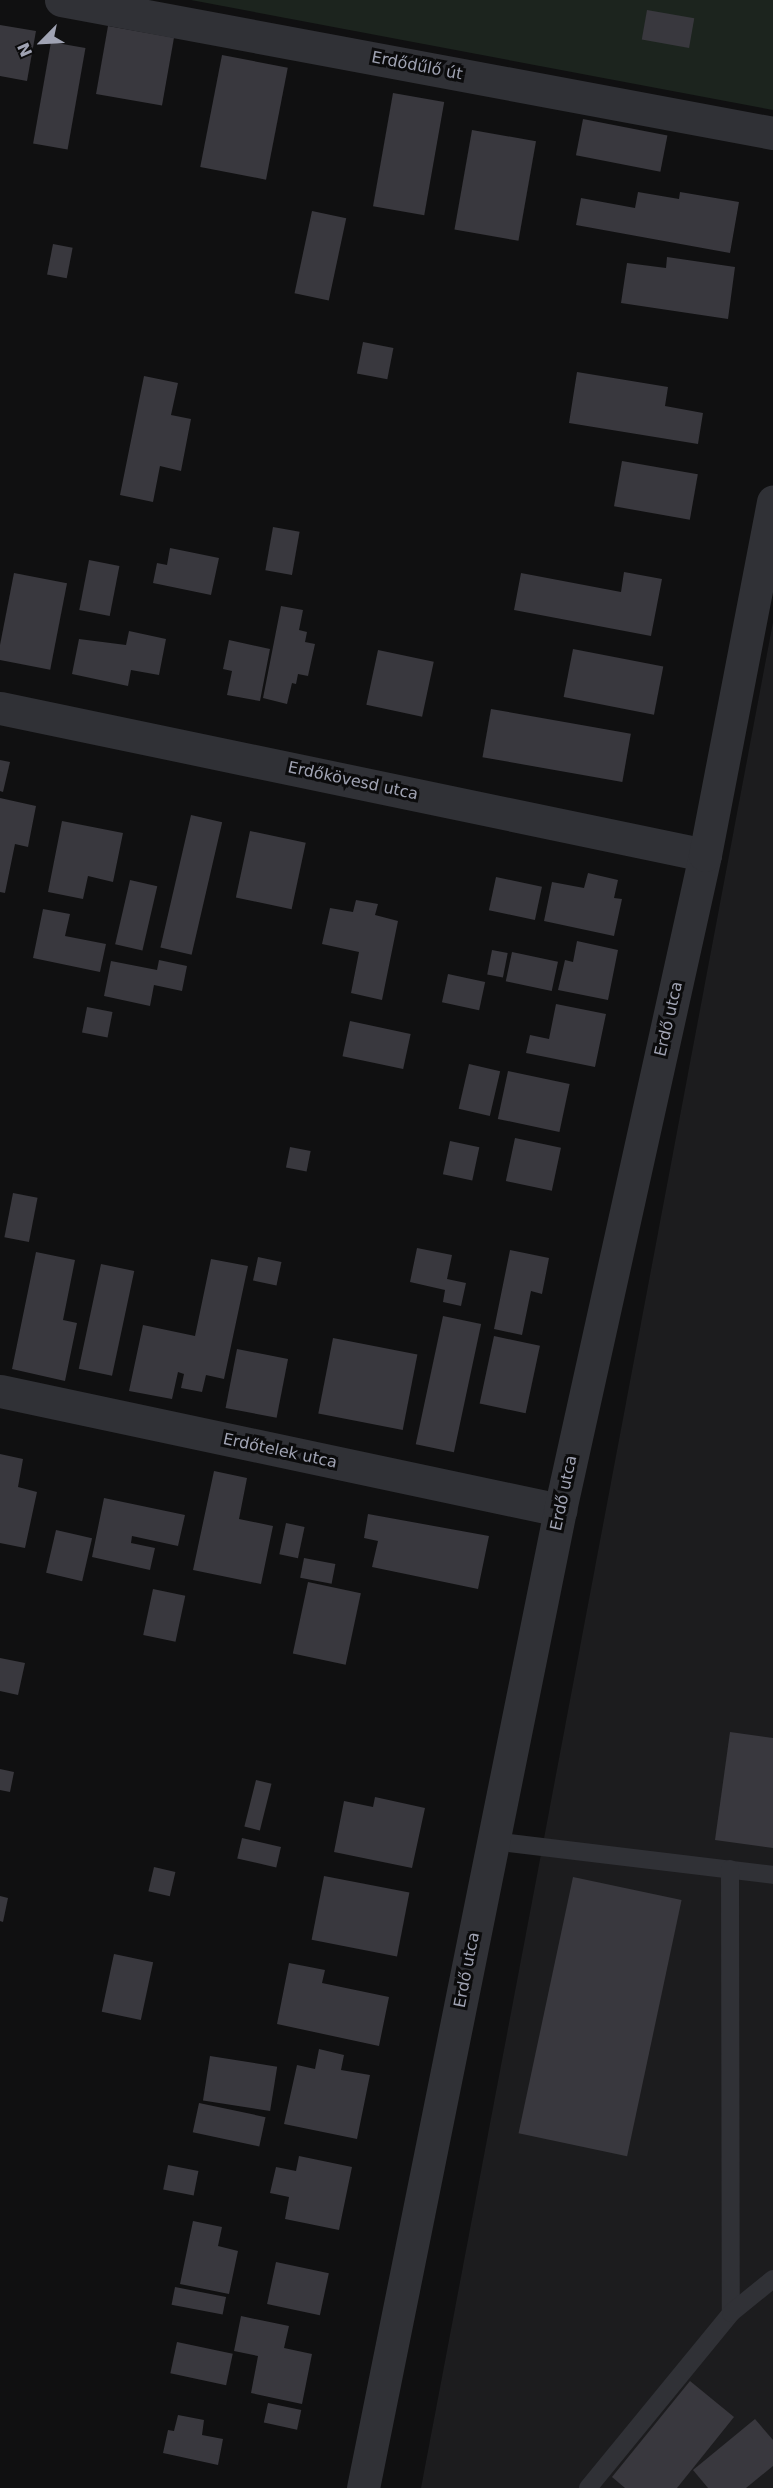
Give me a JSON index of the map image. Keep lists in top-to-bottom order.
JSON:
{
  "streets": {
    "street": [
      "Erdődűlő út",
      "Erdőkövesd utca",
      "Erdő utca",
      "Erdőtelek utca"
    ]
  },
  "crossings": [
    ["Erdőkövesd utca", "Erdő utca"],
    ["Erdő utca", "Erdőtelek utca"]
  ],
  "north": "bottom left"
}
